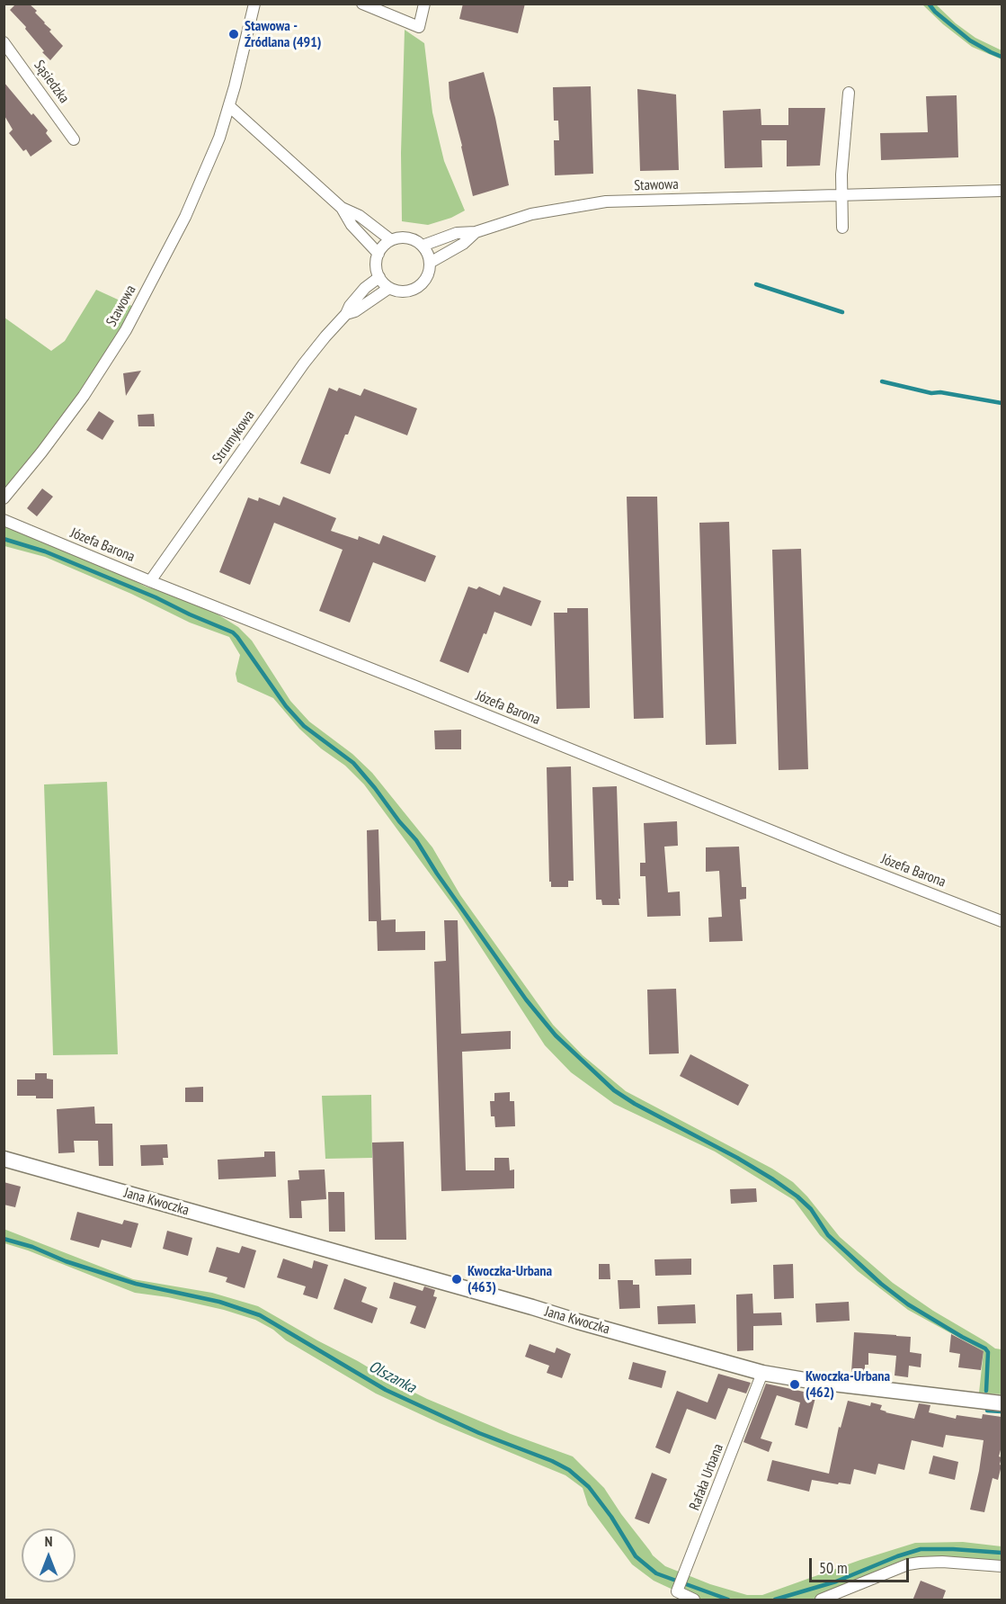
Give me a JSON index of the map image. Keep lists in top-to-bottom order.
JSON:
{
  "streets": {
    "street": [
      "Sąsiedzka",
      "Stawowa",
      "Strumykowa",
      "Józefa Barona",
      "Jana Kwoczka",
      "Rafała Urbana"
    ]
  },
  "crossings": [
    ["Stawowa", "Strumykowa"],
    ["Strumykowa", "Józefa Barona"],
    ["Jana Kwoczka", "Rafała Urbana"]
  ],
  "water": ["Olszanka"],
  "places": ["Stawowa - Źródlana (491)", "Kwoczka-Urbana (463)", "Kwoczka-Urbana (462)"],
  "scale_bar": "50 m",
  "north": "top"
}
